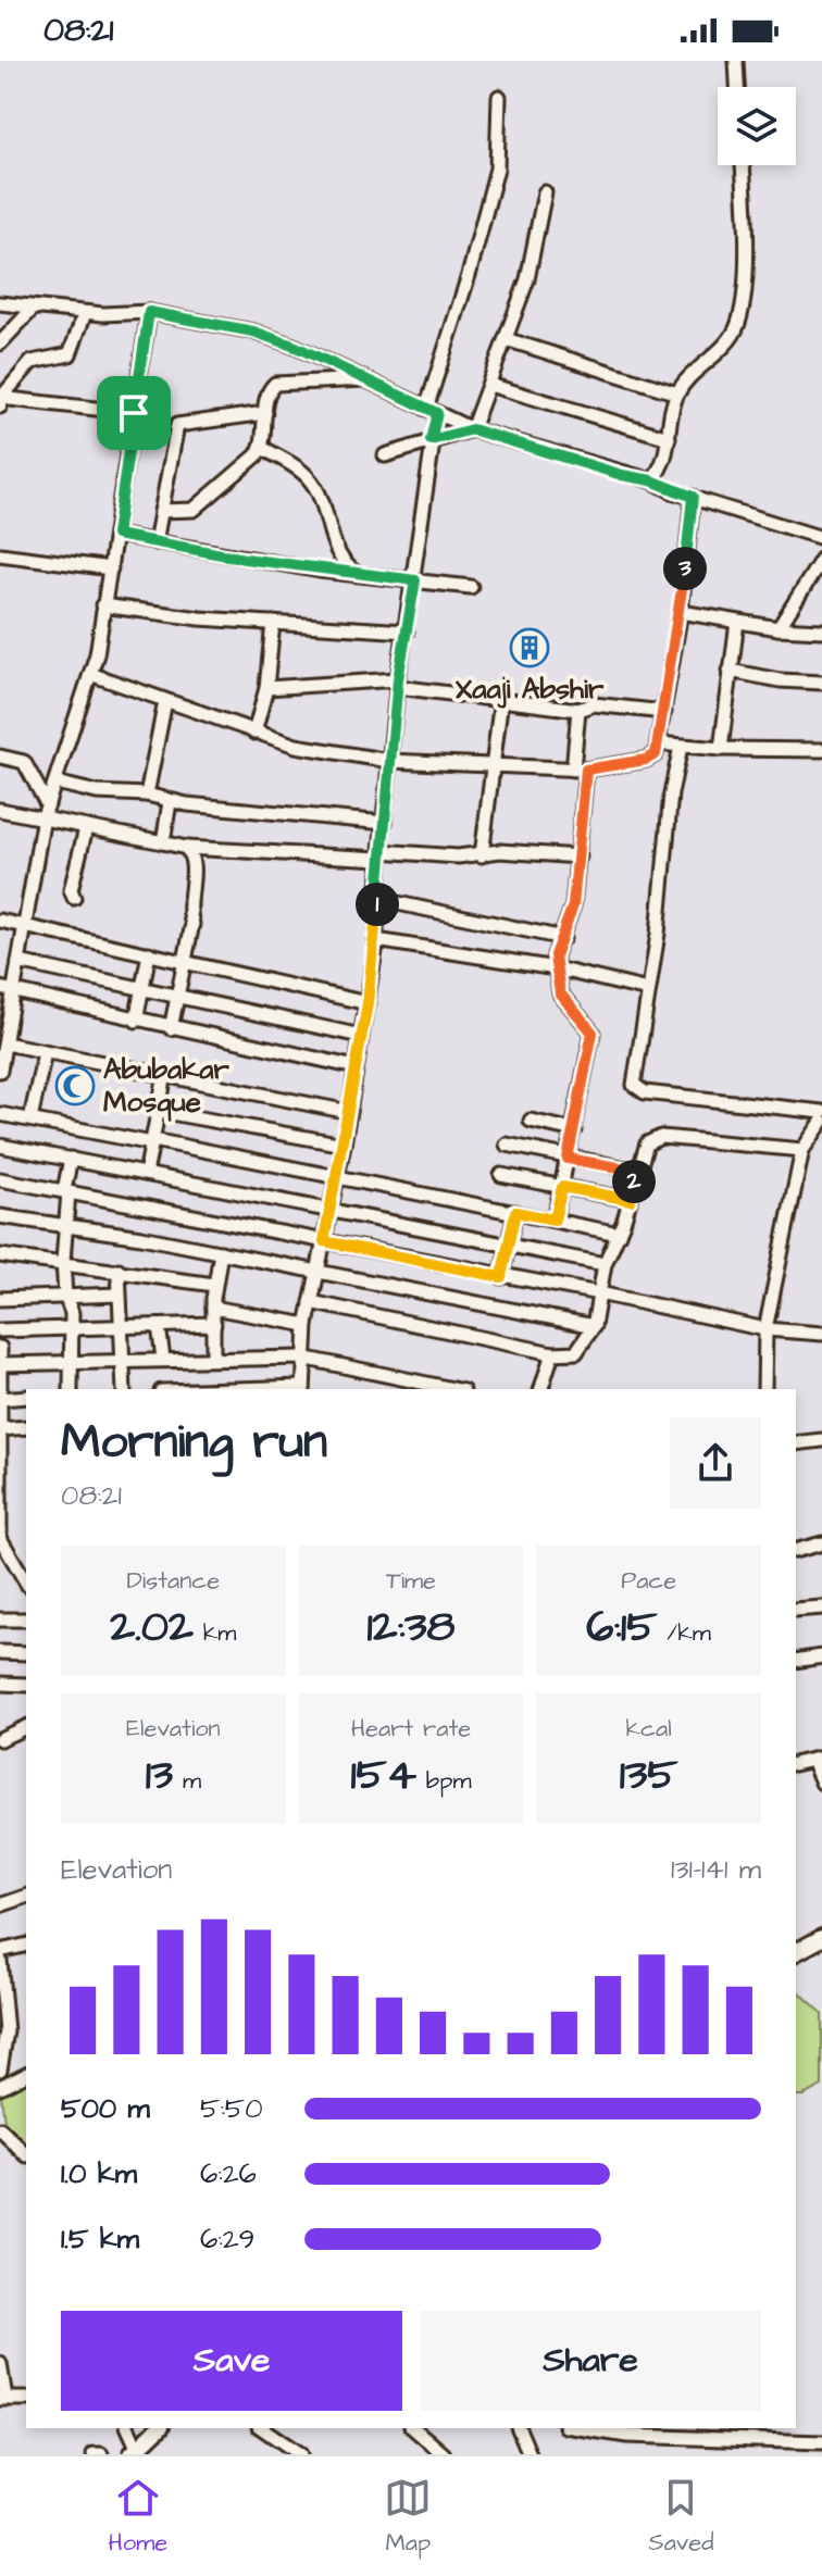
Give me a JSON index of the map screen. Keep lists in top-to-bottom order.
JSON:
{
  "places": {
    "building": ["Xaaji Abshir"],
    "mosque": ["Abubakar Mosque"]
  },
  "page": {
    "status": "08:21",
    "pins": ["3", "1", "2"],
    "heading": ["Morning run", "08:21"],
    "stats": [
      ["Distance", "2.02 km"],
      ["Time", "12:38"],
      ["Pace", "6:15 /km"],
      ["Elevation", "13 m"],
      ["Heart rate", "154 bpm"],
      ["kcal", "135"]
    ],
    "chart": ["Elevation", "131–141 m"],
    "list": [
      {
        "name": "500 m",
        "note": "5:50"
      },
      {
        "name": "1.0 km",
        "note": "6:26"
      },
      {
        "name": "1.5 km",
        "note": "6:29"
      }
    ],
    "buttons": ["Save", "Share"],
    "tabs": ["Home", "Map", "Saved"]
  }
}
